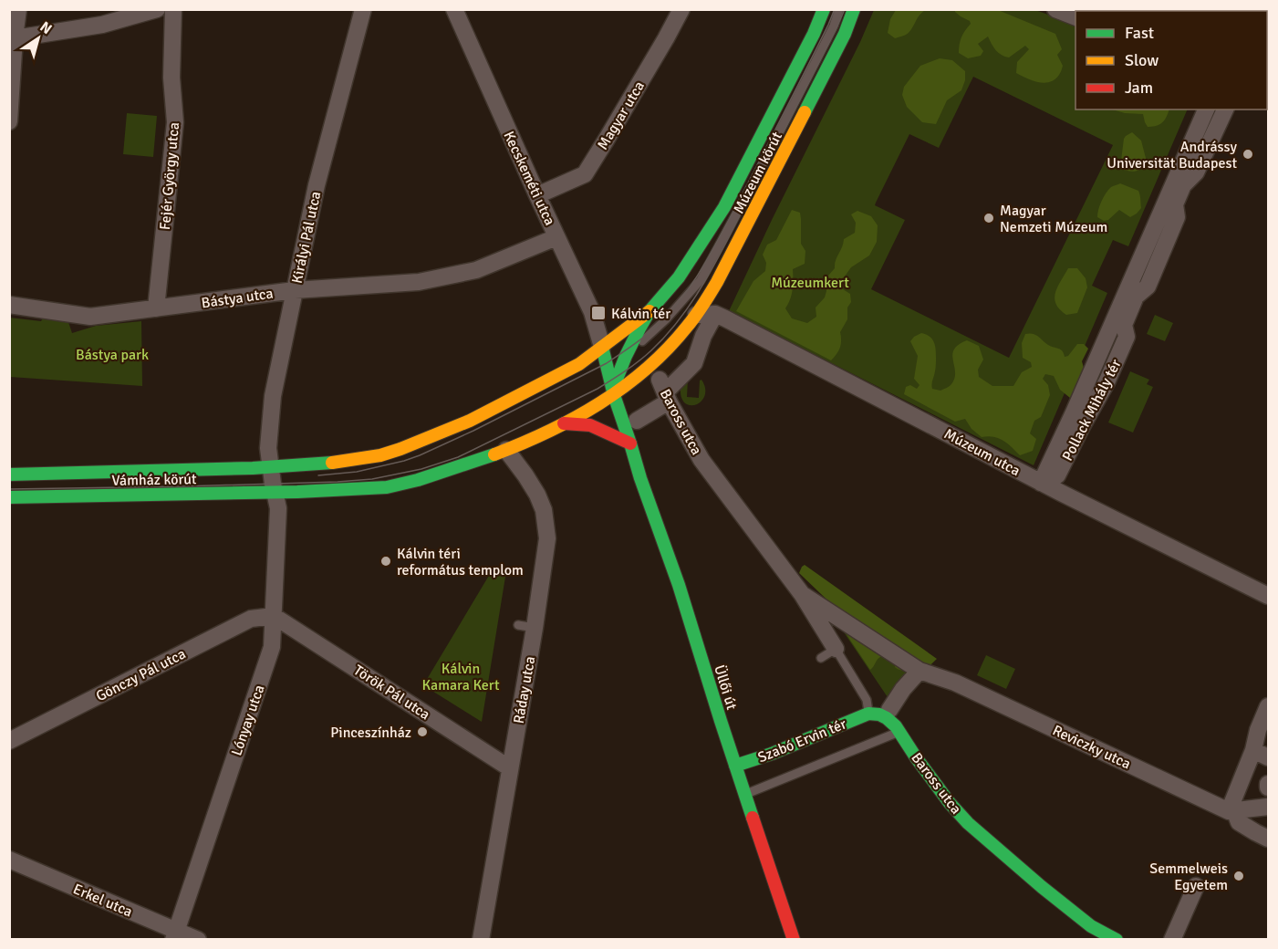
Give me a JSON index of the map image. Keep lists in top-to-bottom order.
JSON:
{
  "streets": {
    "main road": [
      "Múzeum körút",
      "Baross utca",
      "Vámház körút",
      "Üllői út",
      "Szabó Ervin tér"
    ],
    "street": [
      "Magyar utca",
      "Fejér György utca",
      "Kecskeméti utca",
      "Királyi Pál utca",
      "Bástya utca",
      "Pollack Mihály tér",
      "Múzeum utca",
      "Gönczy Pál utca",
      "Ráday utca",
      "Török Pál utca",
      "Lónyay utca",
      "Reviczky utca",
      "Erkel utca"
    ]
  },
  "crossings": [
    ["Magyar utca", "Kecskeméti utca"],
    ["Múzeum körút", "Múzeum utca"],
    ["Fejér György utca", "Bástya utca"],
    ["Kecskeméti utca", "Bástya utca"],
    ["Királyi Pál utca", "Bástya utca"],
    ["Királyi Pál utca", "Vámház körút"],
    ["Királyi Pál utca", "Lónyay utca"],
    ["Pollack Mihály tér", "Múzeum utca"],
    ["Baross utca", "Szabó Ervin tér"],
    ["Baross utca", "Reviczky utca"],
    ["Vámház körút", "Lónyay utca"],
    ["Gönczy Pál utca", "Török Pál utca"],
    ["Gönczy Pál utca", "Lónyay utca"],
    ["Üllői út", "Szabó Ervin tér"],
    ["Ráday utca", "Török Pál utca"],
    ["Török Pál utca", "Lónyay utca"],
    ["Lónyay utca", "Erkel utca"]
  ],
  "parks": ["Múzeumkert", "Bástya park", "Kálvin Kamara Kert"],
  "places": {
    "other": [
      "Andrássy Universität Budapest",
      "Magyar Nemzeti Múzeum",
      "Kálvin téri református templom",
      "Pinceszínház",
      "Semmelweis Egyetem"
    ],
    "transit": ["Kálvin tér"]
  },
  "legend": ["Fast", "Slow", "Jam"],
  "north": "top right"
}
